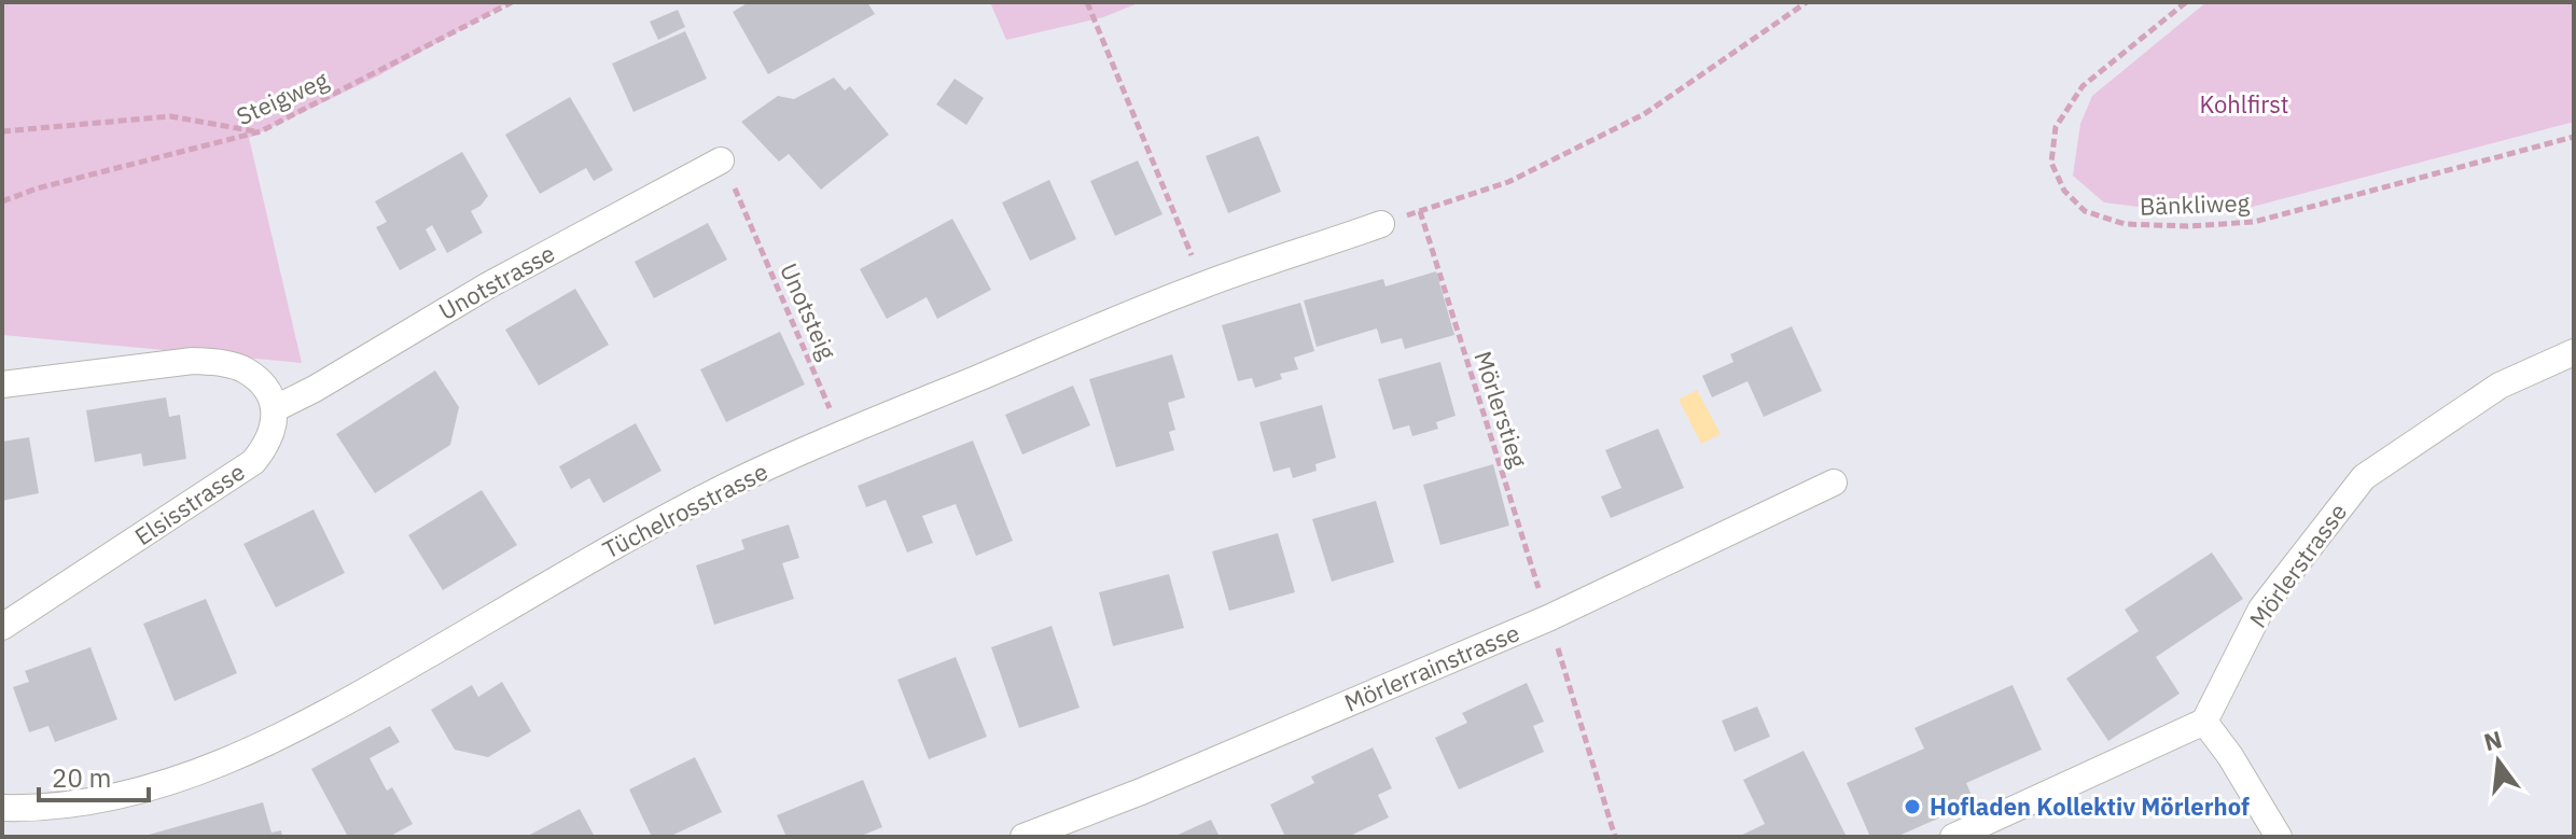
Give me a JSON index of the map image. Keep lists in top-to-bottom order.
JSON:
{
  "streets": {
    "street": [
      "Unotstrasse",
      "Elsisstrasse",
      "Tüchelrosstrasse",
      "Mörlerstrasse",
      "Mörlerrainstrasse"
    ],
    "path": [
      "Steigweg",
      "Bänkliweg",
      "Unotsteig",
      "Mörlerstieg"
    ]
  },
  "crossings": [
    ["Unotstrasse", "Elsisstrasse"],
    ["Unotsteig", "Tüchelrosstrasse"],
    ["Mörlerstieg", "Mörlerrainstrasse"]
  ],
  "parks": ["Kohlfirst"],
  "places": ["Hofladen Kollektiv Mörlerhof"],
  "scale_bar": "20 m",
  "north": "top"
}
